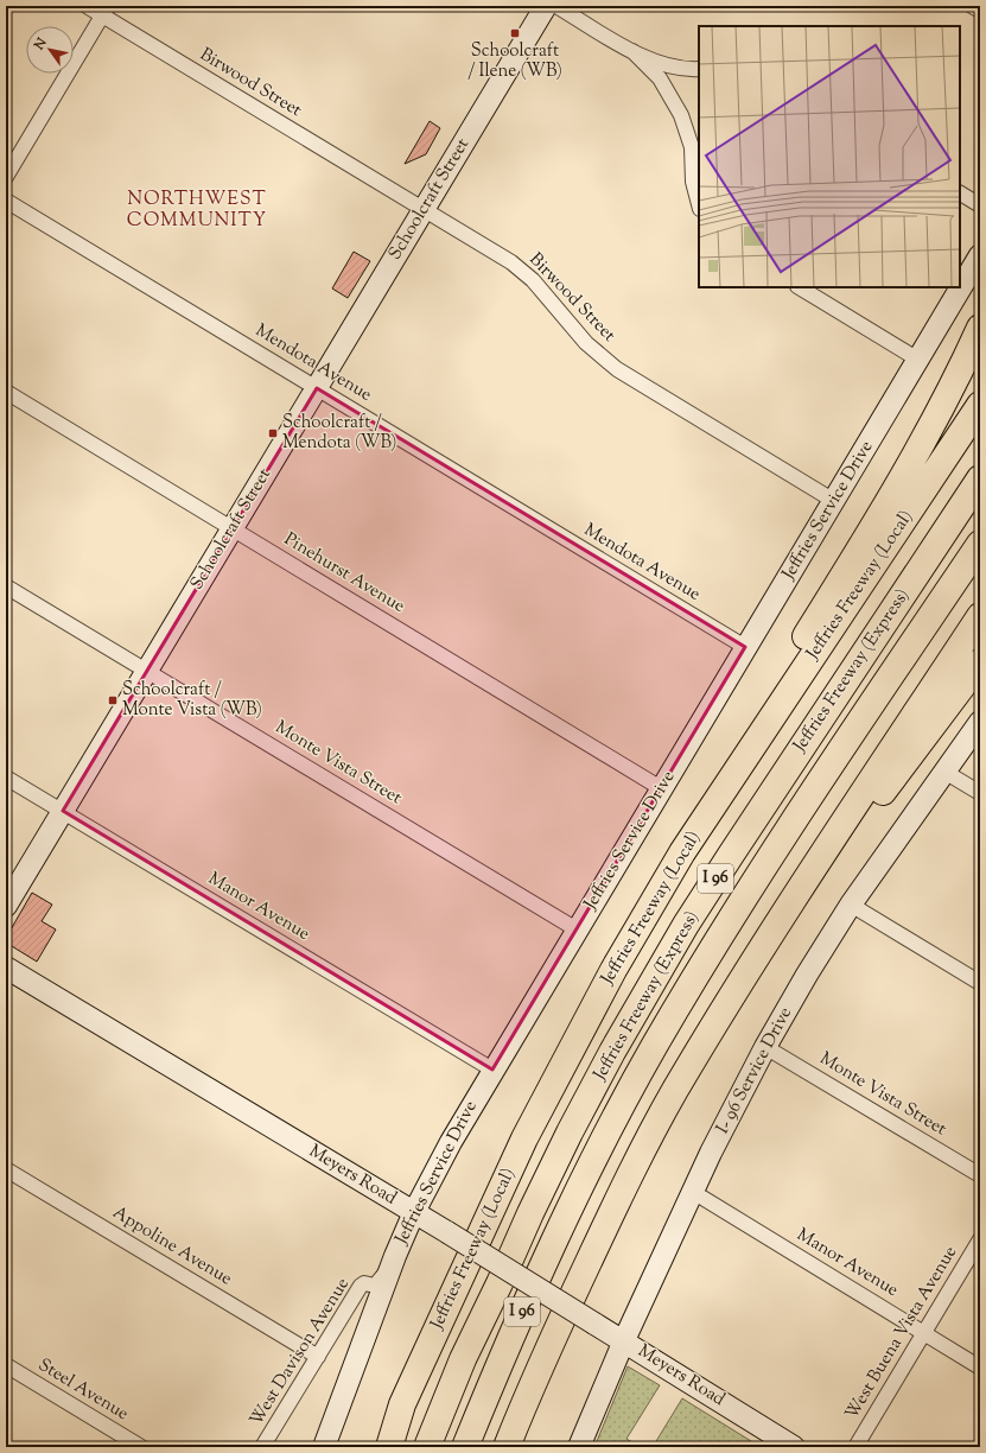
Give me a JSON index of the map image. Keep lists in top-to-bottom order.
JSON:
{
  "streets": {
    "highway": ["Jeffries Freeway (Local)", "Jeffries Freeway (Express)", "I 96"],
    "street": [
      "Birwood Street",
      "Schoolcraft Street",
      "Mendota Avenue",
      "Jeffries Service Drive",
      "Pinehurst Avenue",
      "Monte Vista Street",
      "Manor Avenue",
      "I- 96 Service Drive",
      "Meyers Road",
      "Appoline Avenue",
      "West Buena Vista Avenue",
      "West Davison Avenue",
      "Steel Avenue"
    ]
  },
  "crossings": [
    ["Birwood Street", "Schoolcraft Street"],
    ["Birwood Street", "Jeffries Service Drive"],
    ["Schoolcraft Street", "Mendota Avenue"],
    ["Schoolcraft Street", "Pinehurst Avenue"],
    ["Schoolcraft Street", "Monte Vista Street"],
    ["Schoolcraft Street", "Manor Avenue"],
    ["Mendota Avenue", "Jeffries Service Drive"],
    ["Jeffries Service Drive", "Pinehurst Avenue"],
    ["Jeffries Service Drive", "Monte Vista Street"],
    ["Jeffries Service Drive", "Manor Avenue"],
    ["Jeffries Service Drive", "Meyers Road"],
    ["Jeffries Service Drive", "West Davison Avenue"],
    ["Monte Vista Street", "I- 96 Service Drive"],
    ["Manor Avenue", "I- 96 Service Drive"],
    ["Manor Avenue", "West Buena Vista Avenue"],
    ["I- 96 Service Drive", "Meyers Road"],
    ["Appoline Avenue", "West Davison Avenue"]
  ],
  "districts": ["NORTHWEST COMMUNITY"],
  "places": {
    "transit": ["Schoolcraft / Ilene (WB)", "Schoolcraft / Mendota (WB)", "Schoolcraft / Monte Vista (WB)"]
  },
  "north": "top left"
}
